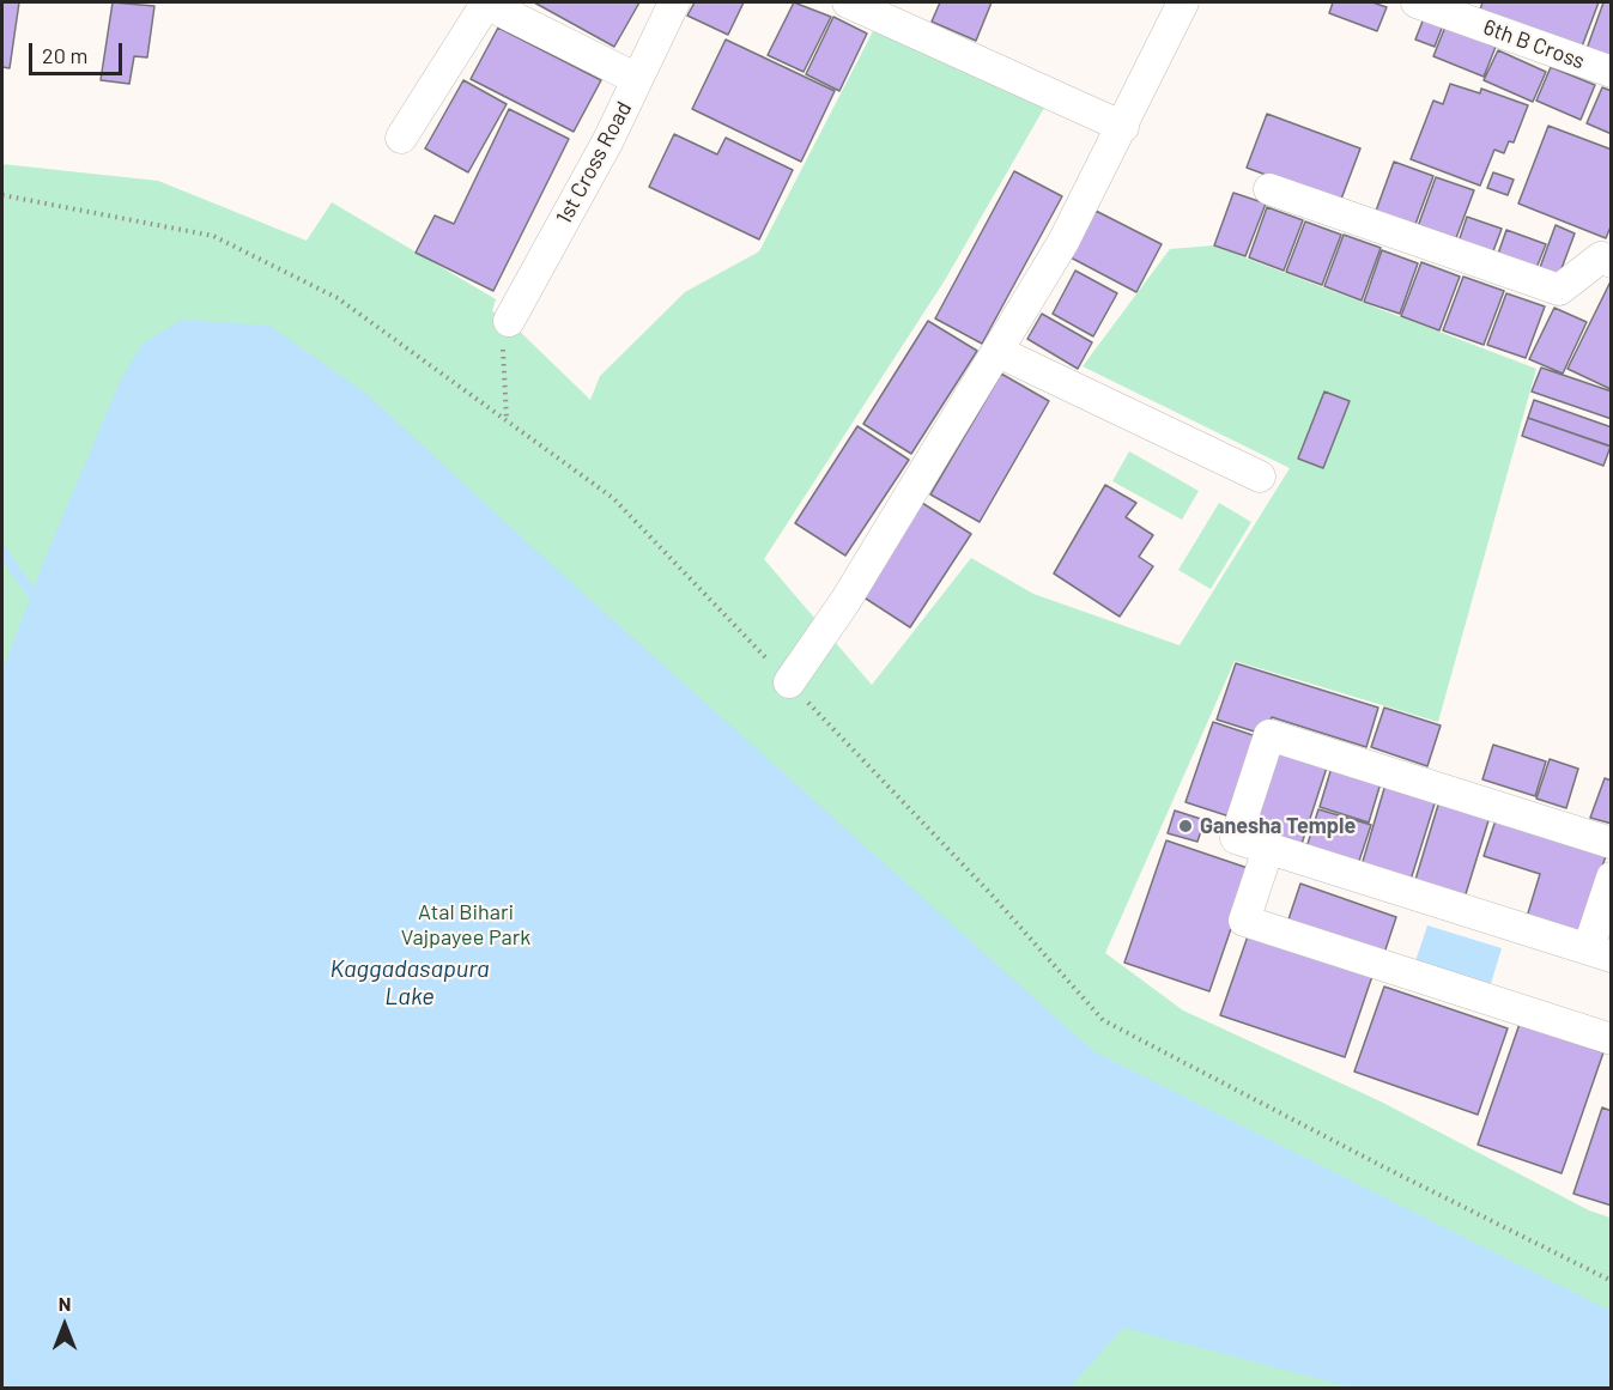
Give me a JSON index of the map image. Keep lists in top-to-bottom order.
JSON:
{
  "streets": {
    "street": ["6th B Cross", "1st Cross Road"]
  },
  "water": ["Kaggadasapura Lake"],
  "parks": ["Atal Bihari Vajpayee Park"],
  "places": ["Ganesha Temple"],
  "scale_bar": "20 m",
  "north": "top"
}
